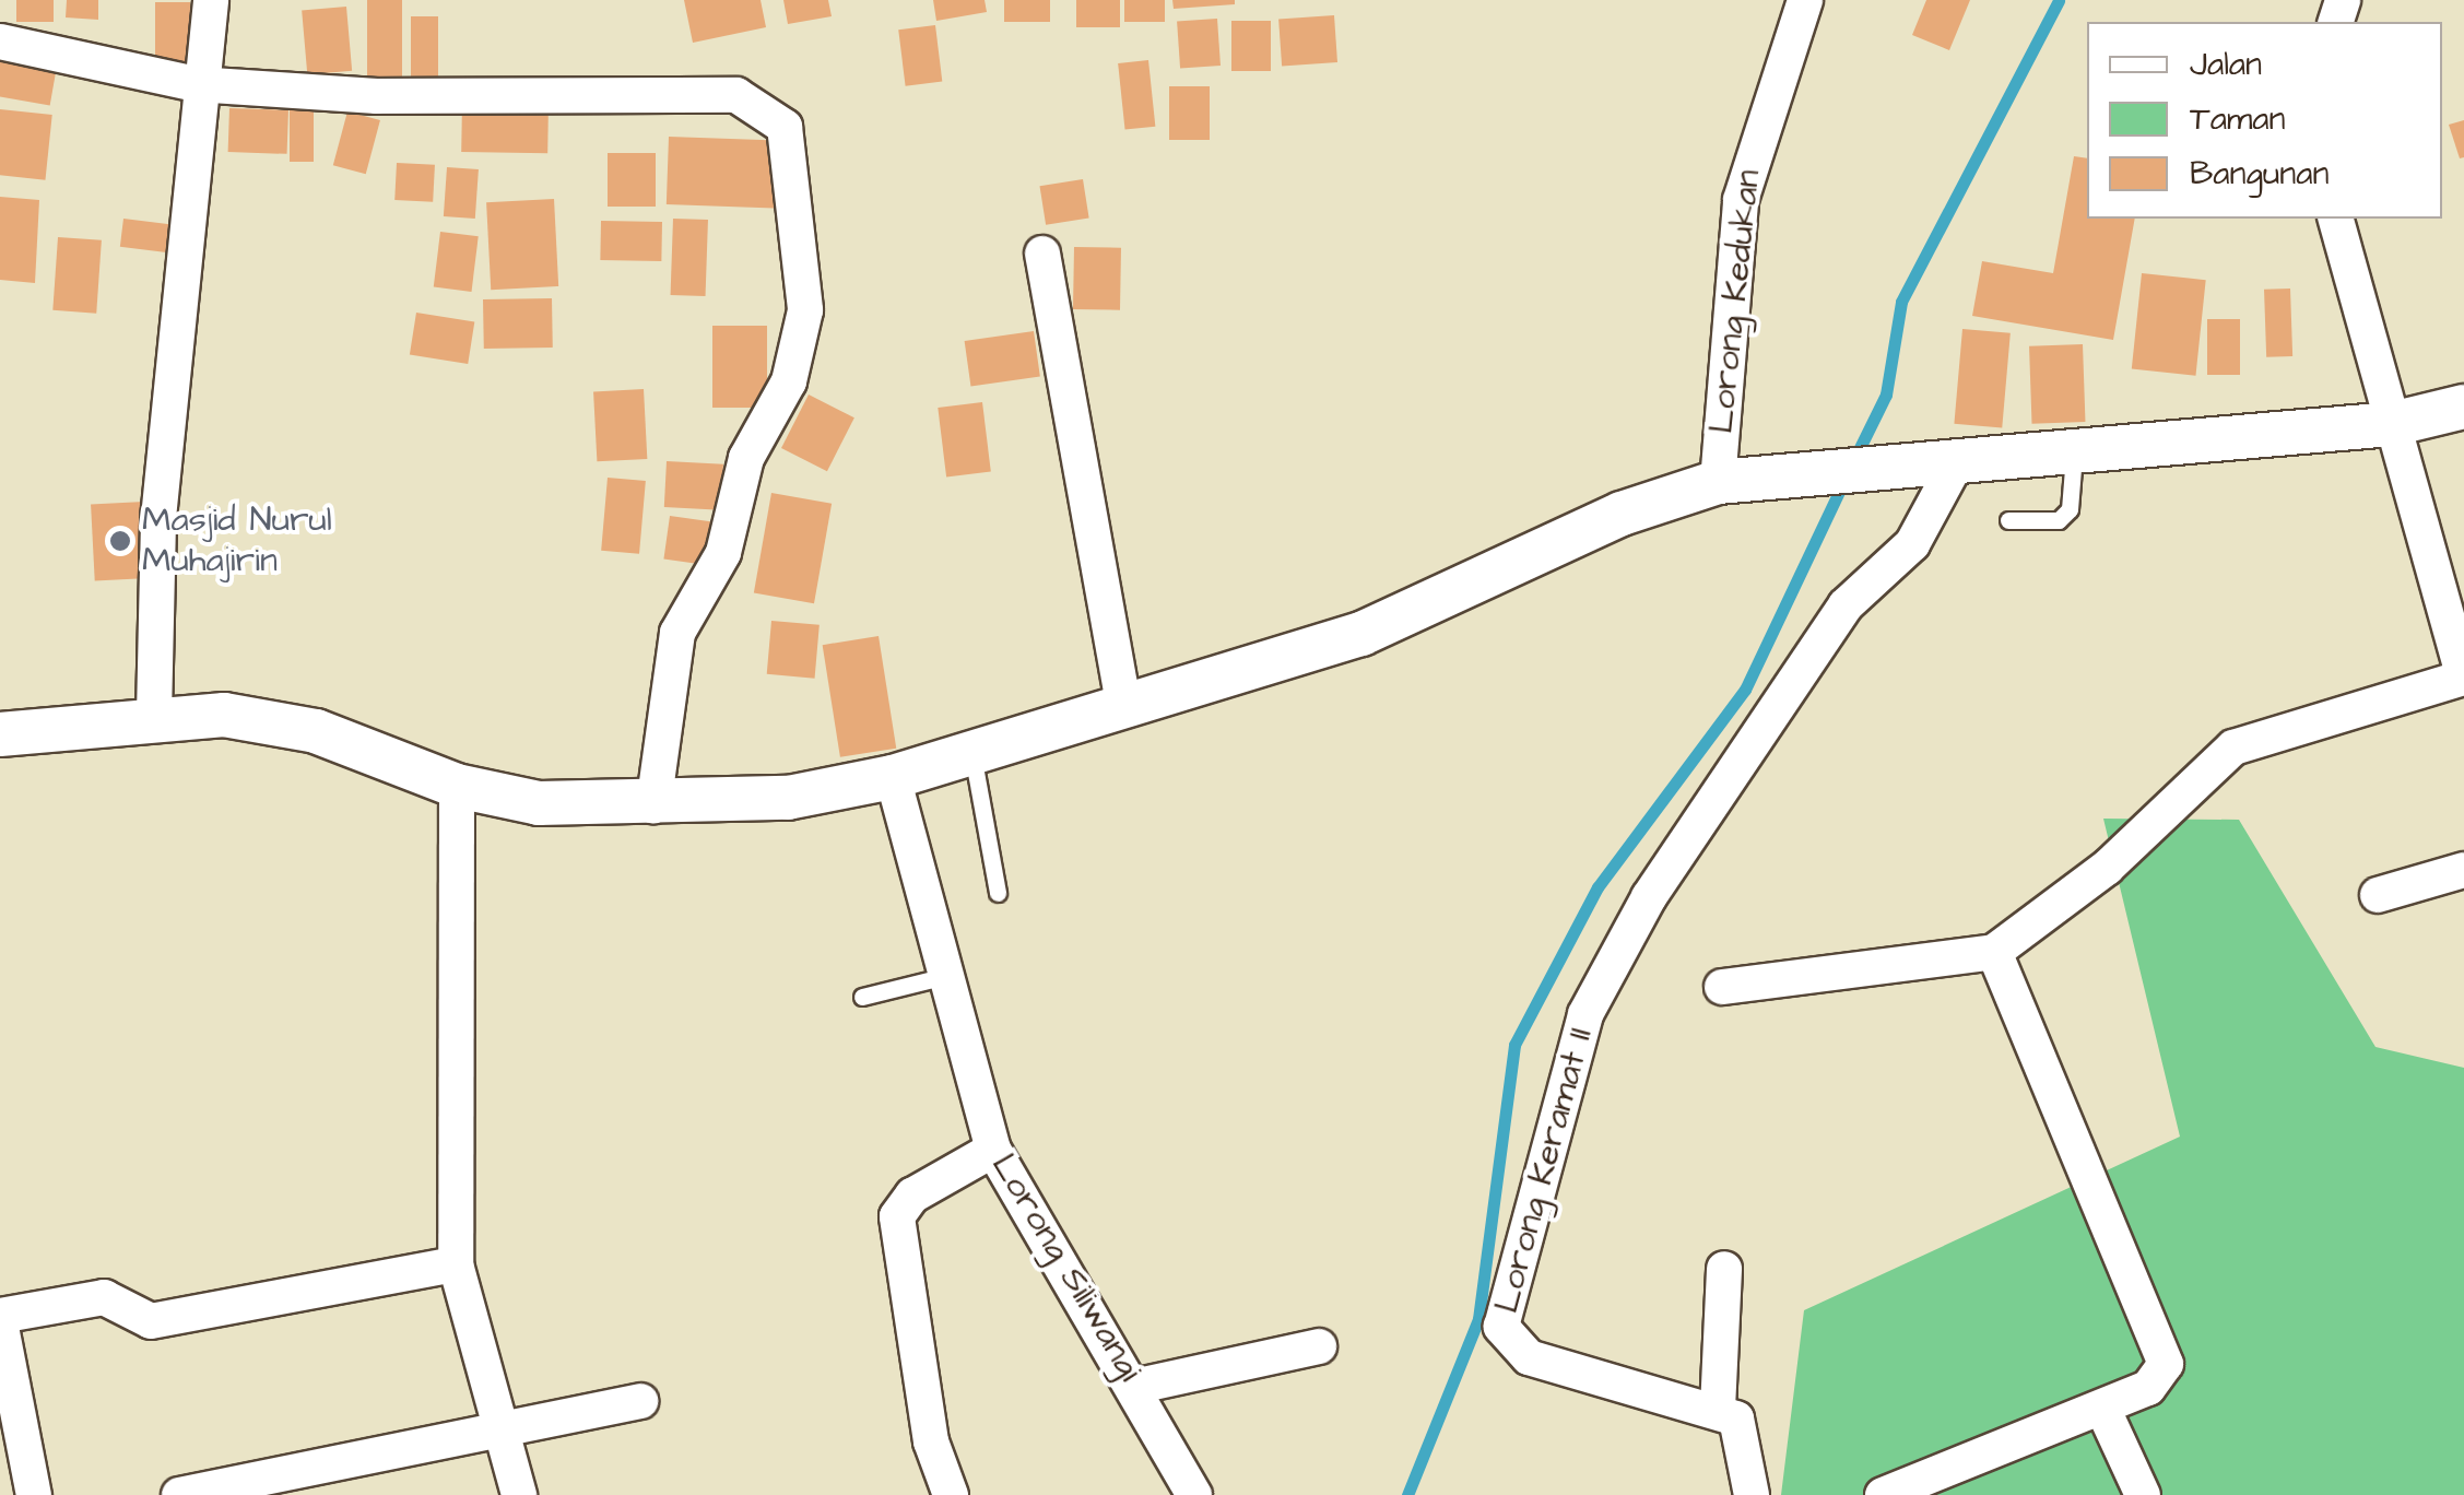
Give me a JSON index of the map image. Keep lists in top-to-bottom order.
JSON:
{
  "streets": {
    "street": ["Lorong Kedukan", "Lorong Keramat II", "Lorong Siliwangi"]
  },
  "places": ["Masjid Nurul Muhajirin"],
  "legend": ["Jalan", "Taman", "Bangunan"]
}
